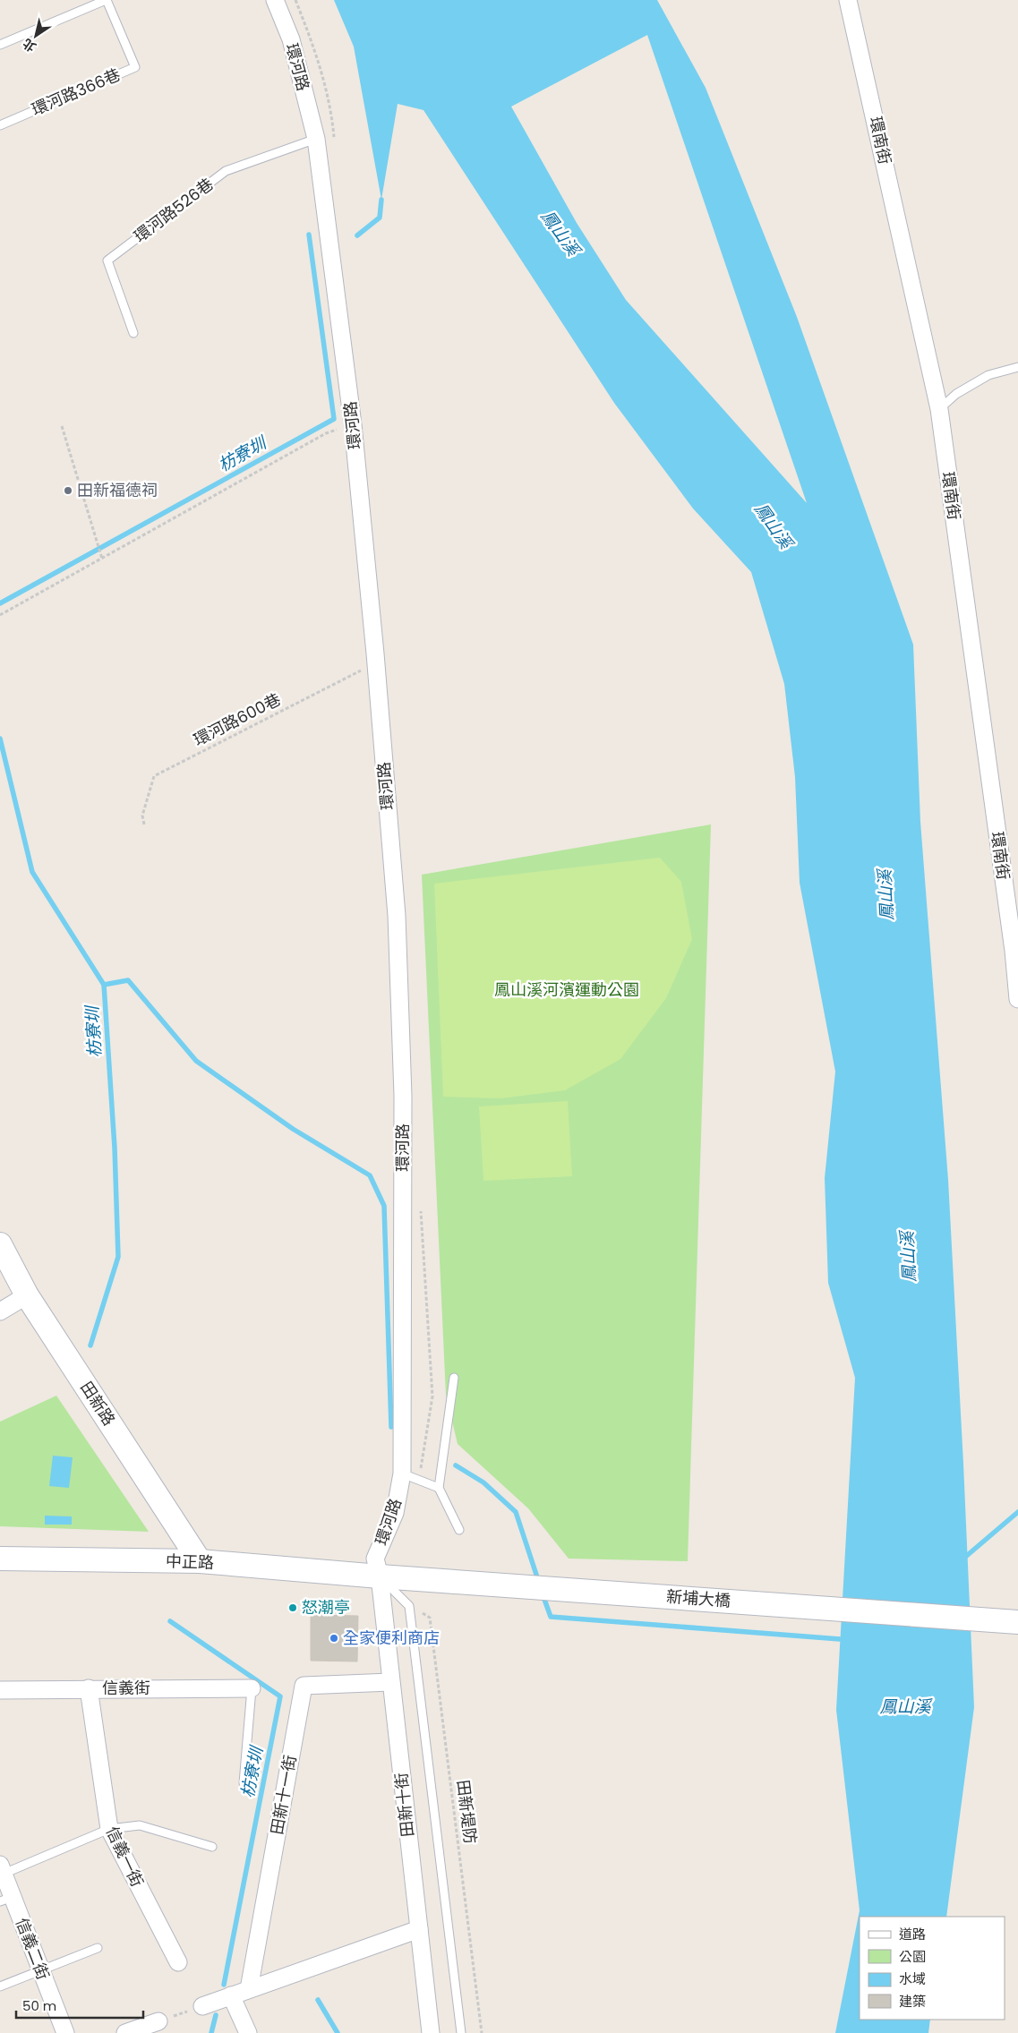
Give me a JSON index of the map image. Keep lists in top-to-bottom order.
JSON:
{
  "streets": {
    "main road": ["田新路", "中正路", "新埔大橋"],
    "street": [
      "環河路",
      "環南街",
      "信義街",
      "田新十一街",
      "田新十街",
      "信義一街",
      "信義二街"
    ],
    "lane": ["環河路366巷", "環河路526巷"],
    "path": ["環河路600巷", "田新堤防"]
  },
  "crossings": [
    ["環河路", "環河路526巷"],
    ["環河路", "環河路600巷"],
    ["環河路", "中正路"],
    ["環河路", "新埔大橋"],
    ["環河路", "田新十街"],
    ["田新路", "中正路"],
    ["中正路", "新埔大橋"],
    ["中正路", "田新十街"],
    ["新埔大橋", "田新十街"],
    ["信義街", "信義一街"],
    ["田新十一街", "田新十街"]
  ],
  "water": ["鳳山溪", "枋寮圳"],
  "parks": ["鳳山溪河濱運動公園"],
  "places": ["田新福德祠", "怒潮亭", "全家便利商店"],
  "legend": [
    "道路",
    "公園",
    "水域",
    "建築"
  ],
  "scale_bar": "50 m",
  "north": "bottom left"
}
